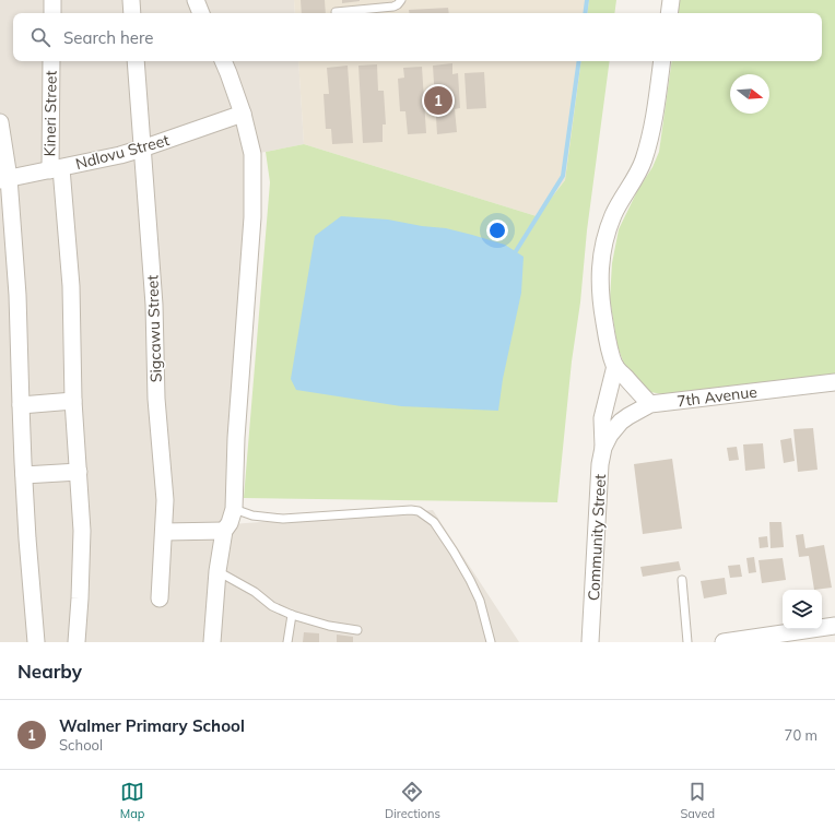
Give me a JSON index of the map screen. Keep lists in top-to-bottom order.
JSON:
{
  "streets": {
    "street": [
      "Kineri Street",
      "Ndlovu Street",
      "Sigcawu Street",
      "7th Avenue",
      "Community Street"
    ]
  },
  "crossings": [
    ["Kineri Street", "Ndlovu Street"],
    ["Ndlovu Street", "Sigcawu Street"],
    ["7th Avenue", "Community Street"]
  ],
  "north": "right",
  "page": {
    "search": "Search here",
    "pins": "1",
    "heading": "Nearby",
    "list": [
      {
        "mark": "1",
        "name": "Walmer Primary School",
        "note": "School",
        "value": "70 m"
      }
    ],
    "nav": ["Map", "Directions", "Saved"]
  }
}
